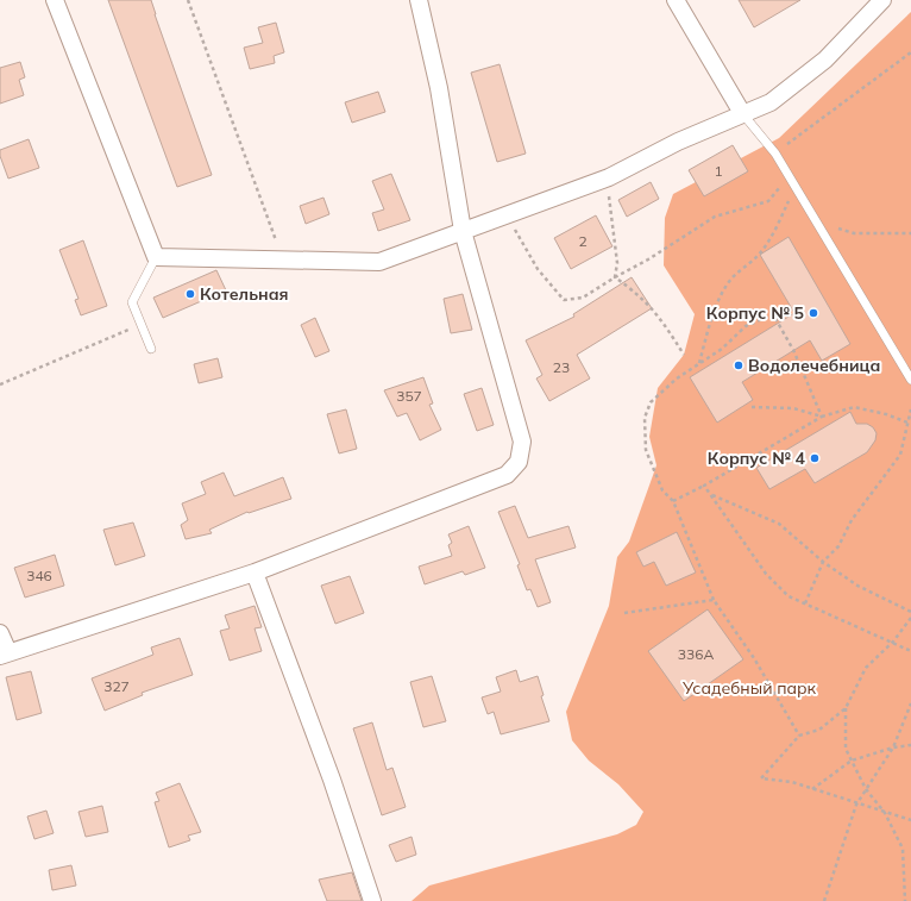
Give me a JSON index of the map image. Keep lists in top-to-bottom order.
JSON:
{
  "parks": ["Усадебный парк"],
  "places": [
    "Котельная",
    "Корпус № 5",
    "Водолечебница",
    "Корпус № 4"
  ],
  "house_numbers": [
    "1",
    "2",
    "23",
    "357",
    "346",
    "336А",
    "327"
  ]
}
